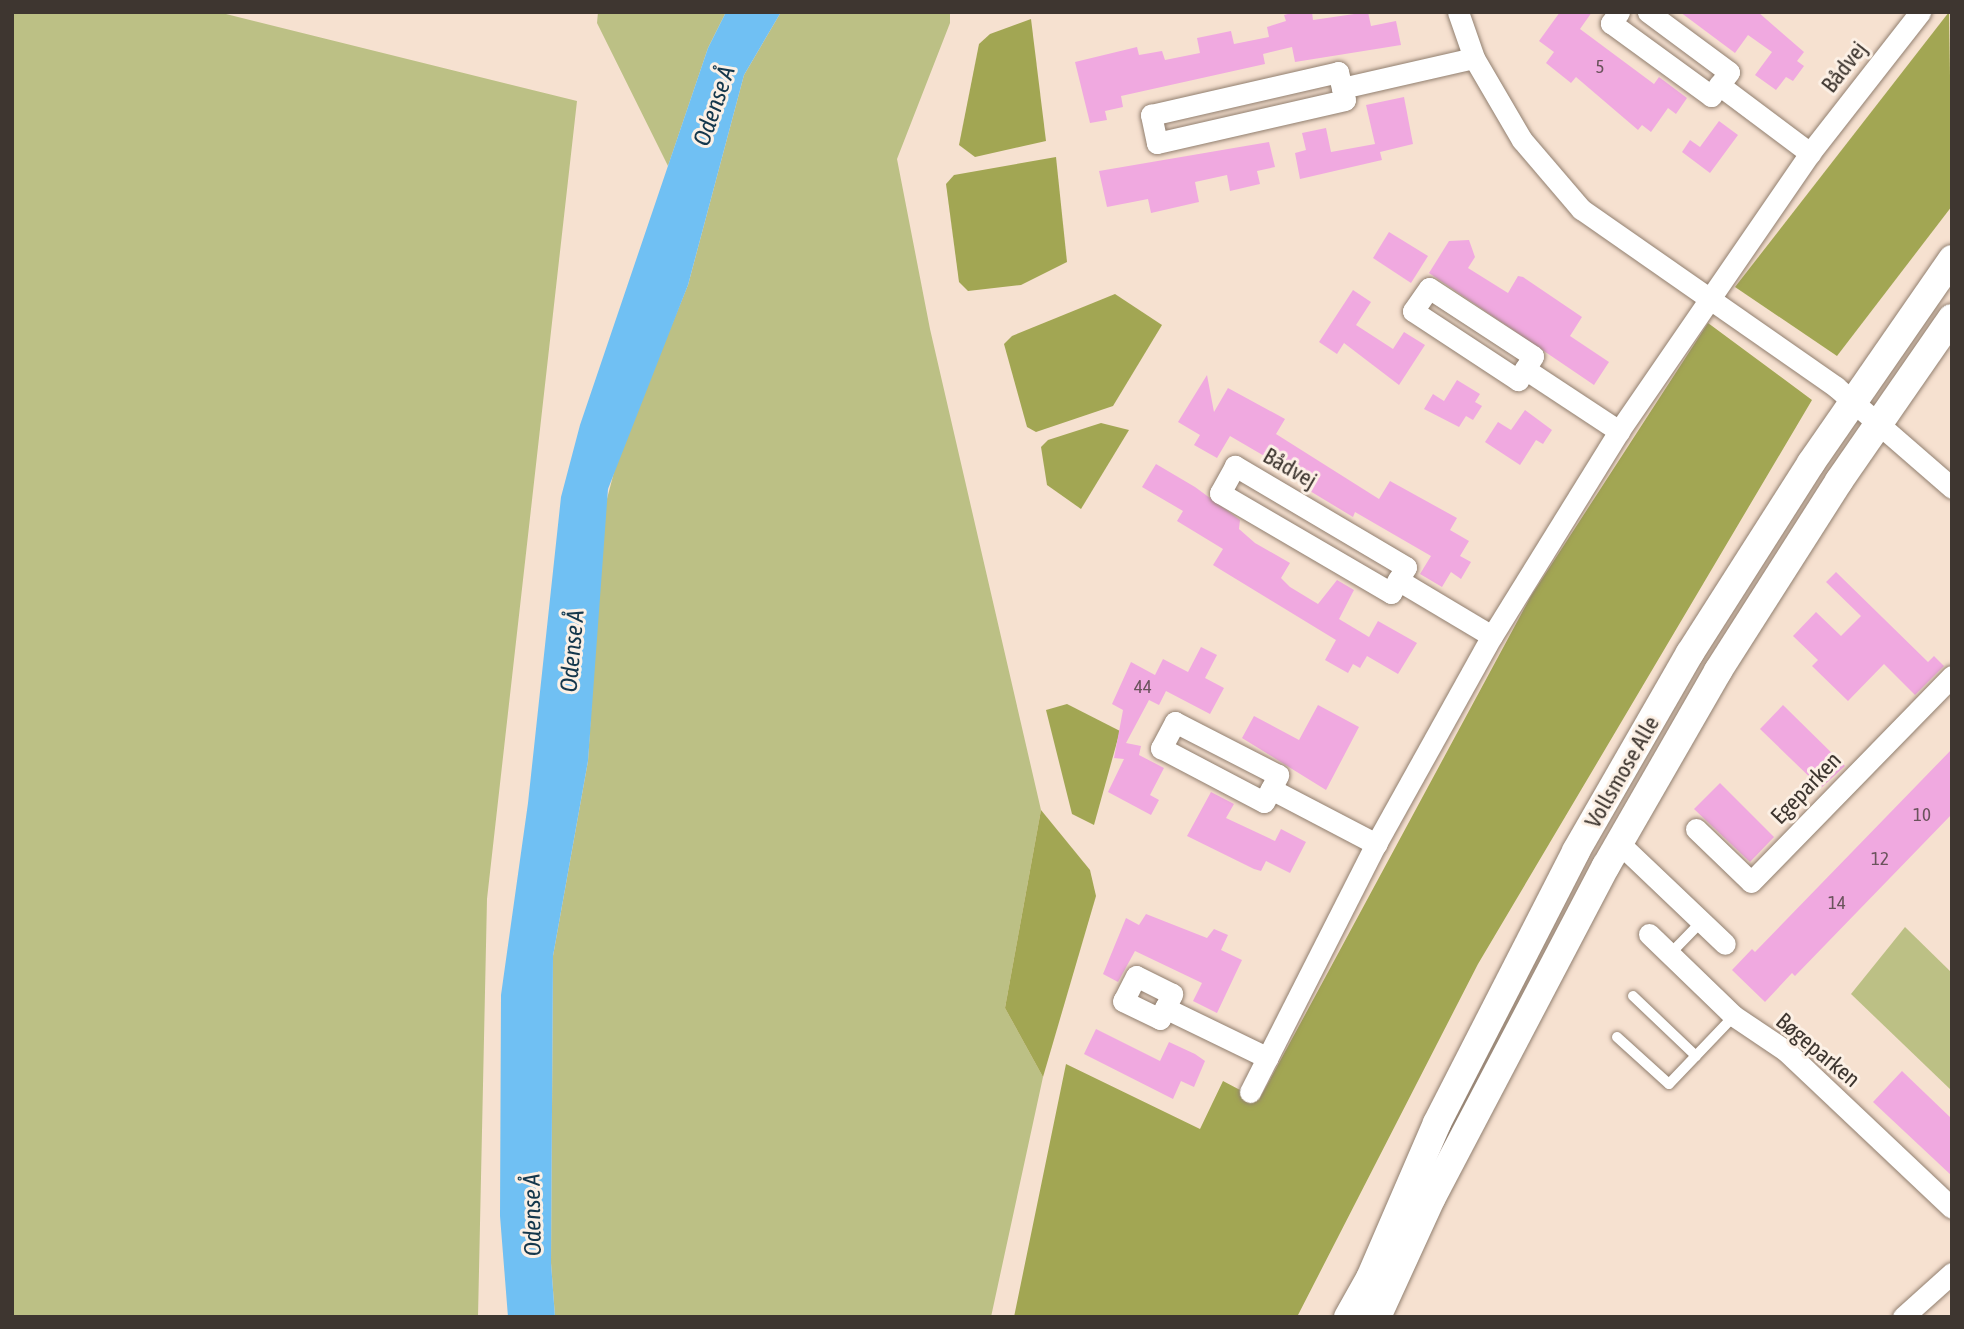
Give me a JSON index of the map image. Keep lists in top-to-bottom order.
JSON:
{
  "streets": {
    "street": [
      "Bådvej",
      "Vollsmose Alle",
      "Egeparken",
      "Bøgeparken"
    ]
  },
  "water": ["Odense Å"],
  "house_numbers": [
    "5",
    "44",
    "10",
    "12",
    "14"
  ]
}
